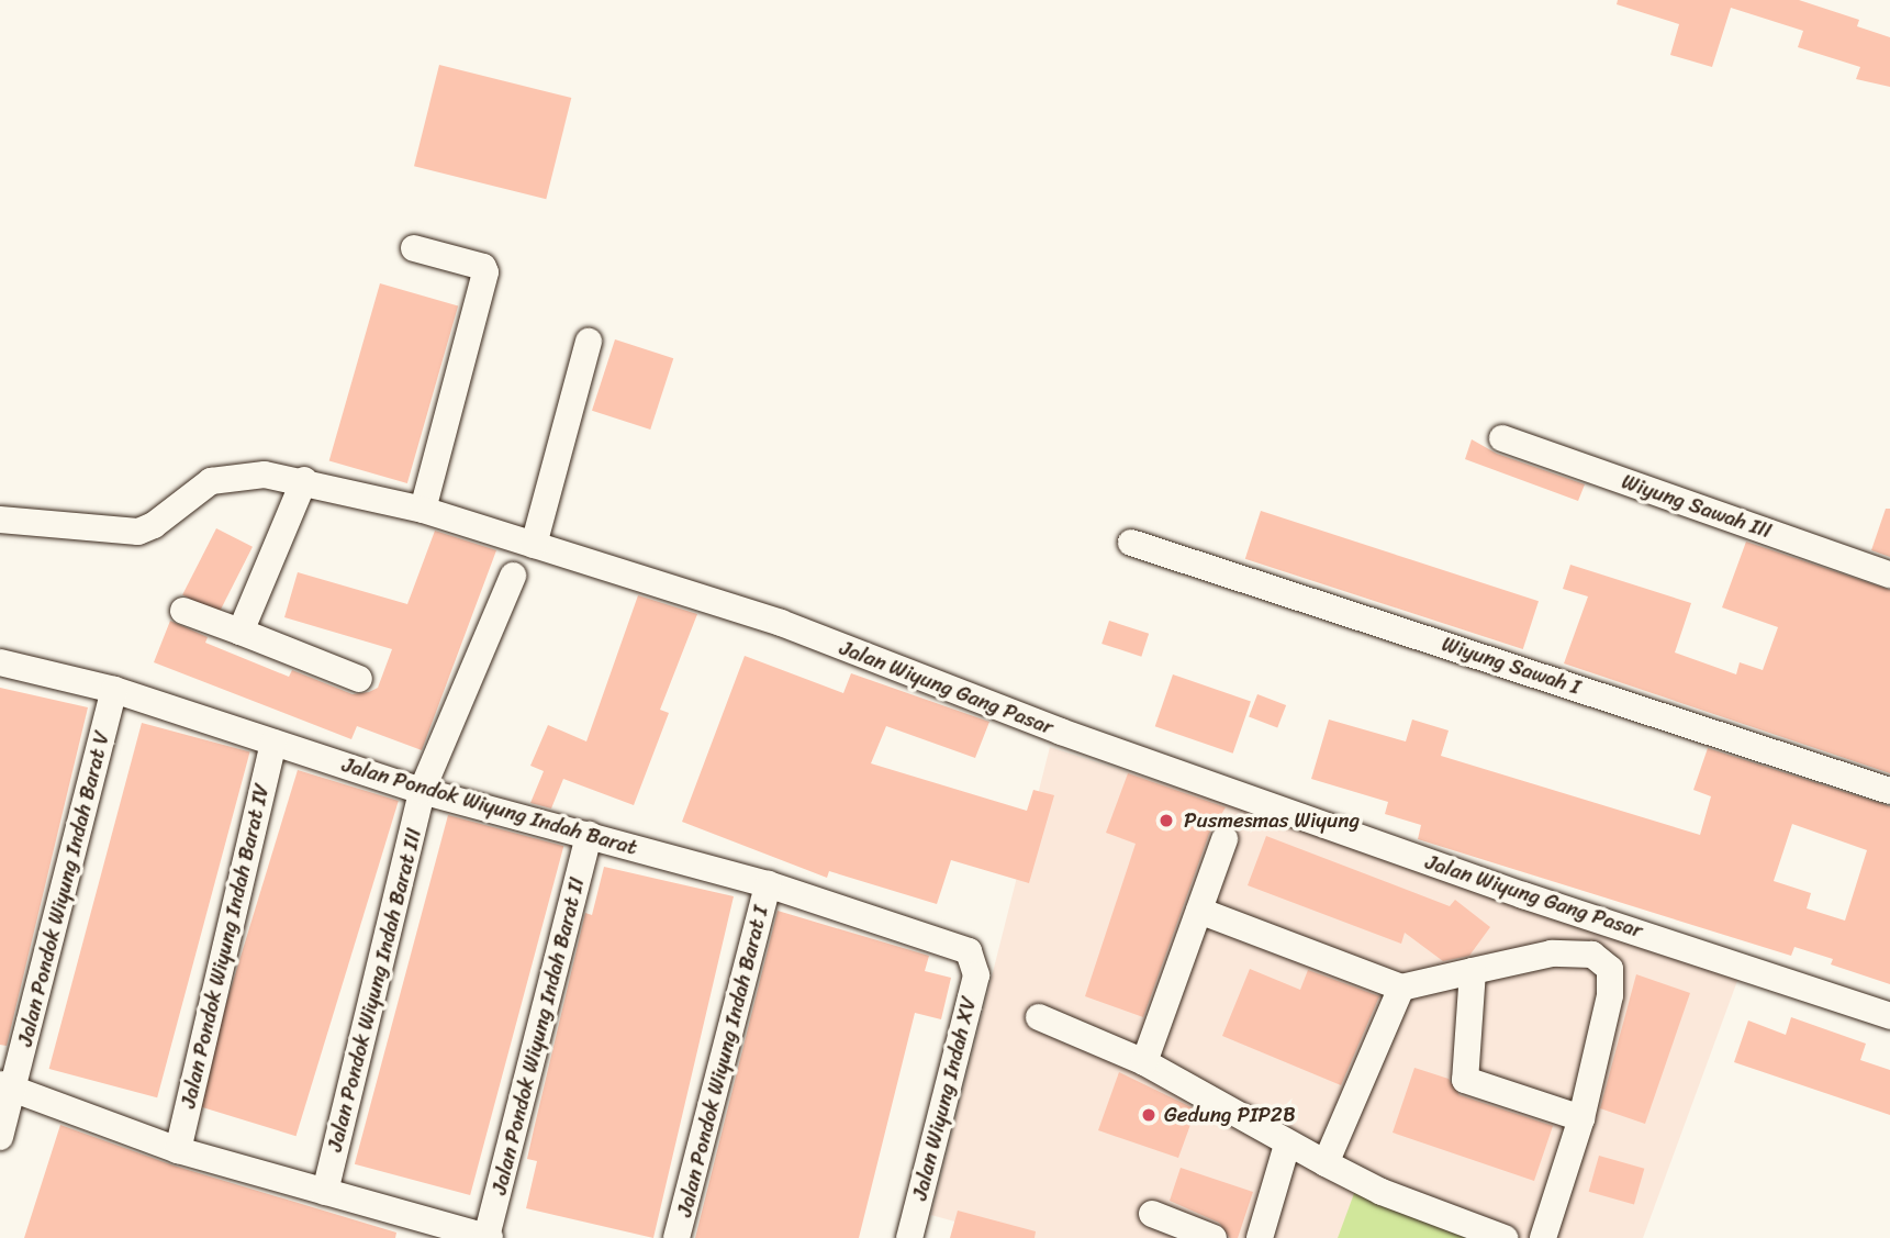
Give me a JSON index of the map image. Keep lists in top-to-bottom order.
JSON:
{
  "streets": {
    "street": [
      "Wiyung Sawah III",
      "Wiyung Sawah I",
      "Jalan Wiyung Gang Pasar",
      "Jalan Pondok Wiyung Indah Barat",
      "Jalan Pondok Wiyung Indah Barat V",
      "Jalan Pondok Wiyung Indah Barat IV",
      "Jalan Pondok Wiyung Indah Barat III",
      "Jalan Pondok Wiyung Indah Barat II",
      "Jalan Pondok Wiyung Indah Barat I",
      "Jalan Wiyung Indah XV"
    ]
  },
  "crossings": [
    ["Jalan Pondok Wiyung Indah Barat", "Jalan Pondok Wiyung Indah Barat V"],
    ["Jalan Pondok Wiyung Indah Barat", "Jalan Pondok Wiyung Indah Barat IV"],
    ["Jalan Pondok Wiyung Indah Barat", "Jalan Pondok Wiyung Indah Barat III"],
    ["Jalan Pondok Wiyung Indah Barat", "Jalan Pondok Wiyung Indah Barat II"],
    ["Jalan Pondok Wiyung Indah Barat", "Jalan Pondok Wiyung Indah Barat I"],
    ["Jalan Pondok Wiyung Indah Barat", "Jalan Wiyung Indah XV"]
  ],
  "places": ["Pusmesmas Wiyung", "Gedung PIP2B"]
}
